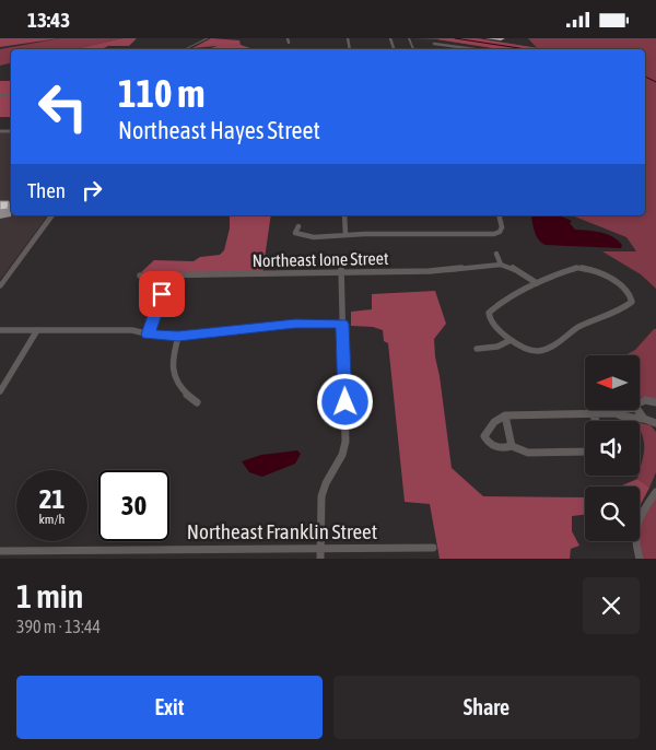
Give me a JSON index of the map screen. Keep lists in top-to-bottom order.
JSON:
{
  "streets": {
    "street": ["Northeast Ione Street", "Northeast Franklin Street"]
  },
  "north": "left",
  "page": {
    "status": "13:43",
    "turn": ["110 m", "Northeast Hayes Street"],
    "then": "Then",
    "speed": "21 km/h",
    "limit": "30",
    "heading": ["1 min", "390 m · 13:44"],
    "buttons": ["Exit", "Share"]
  }
}
